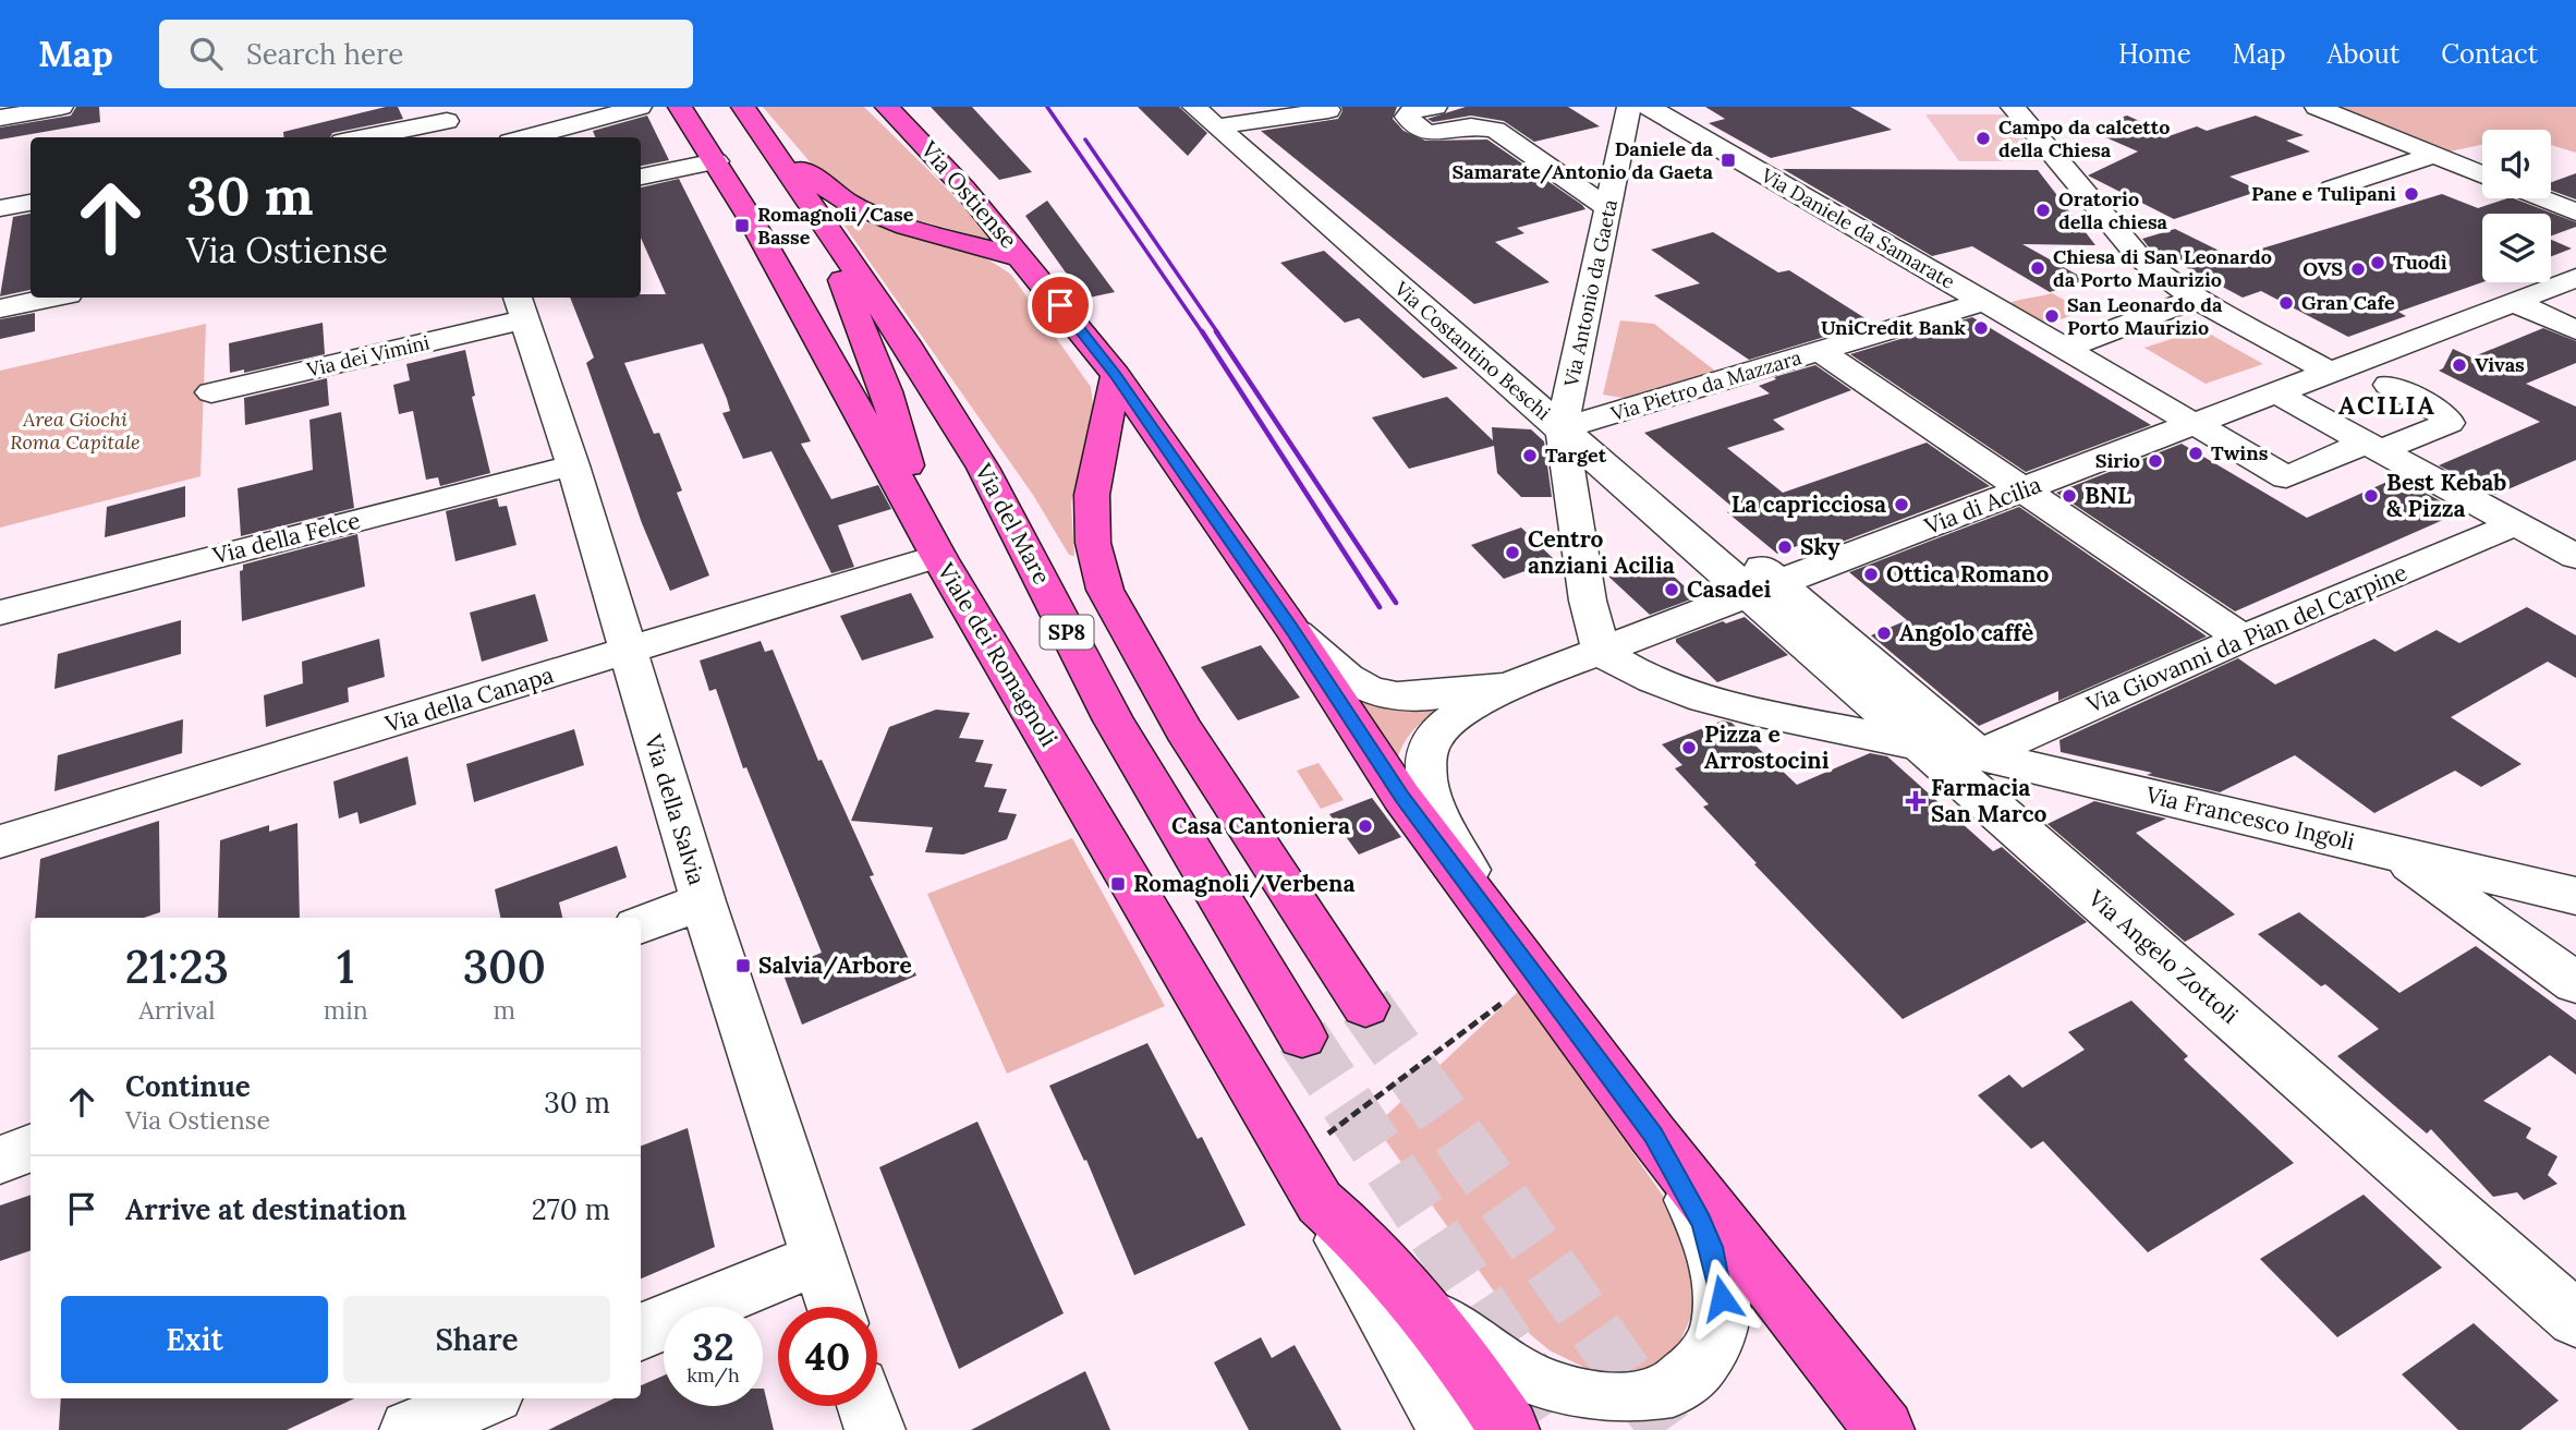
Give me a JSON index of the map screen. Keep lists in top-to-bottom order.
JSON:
{
  "streets": {
    "main road": [
      "Via Ostiense",
      "Via del Mare",
      "SP8",
      "Viale dei Romagnoli"
    ],
    "street": [
      "Via Daniele da Samarate",
      "Via Antonio da Gaeta",
      "Via Costantino Beschi",
      "Via dei Vimini",
      "Via Pietro da Mazzara",
      "Via di Acilia",
      "Via della Felce",
      "Via Giovanni da Pian del Carpine",
      "Via della Canapa",
      "Via della Salvia",
      "Via Francesco Ingoli",
      "Via Angelo Zottoli"
    ]
  },
  "crossings": [
    ["Via Ostiense", "Via di Acilia"],
    ["Via Daniele da Samarate", "Via Pietro da Mazzara"],
    ["Via Daniele da Samarate", "Via di Acilia"],
    ["Via Antonio da Gaeta", "Via Costantino Beschi"],
    ["Via Antonio da Gaeta", "Via Pietro da Mazzara"],
    ["Via Antonio da Gaeta", "Via di Acilia"],
    ["Via Antonio da Gaeta", "Via Francesco Ingoli"],
    ["Via Costantino Beschi", "Via Pietro da Mazzara"],
    ["Via Costantino Beschi", "Via di Acilia"],
    ["Via Costantino Beschi", "Via Angelo Zottoli"],
    ["Via dei Vimini", "Via della Salvia"],
    ["Via di Acilia", "Via Francesco Ingoli"],
    ["Via di Acilia", "Via Angelo Zottoli"],
    ["Via della Felce", "Via della Salvia"],
    ["Via Giovanni da Pian del Carpine", "Via Francesco Ingoli"],
    ["Viale dei Romagnoli", "Via della Canapa"],
    ["Via della Canapa", "Via della Salvia"],
    ["Via Francesco Ingoli", "Via Angelo Zottoli"]
  ],
  "districts": ["ACILIA"],
  "parks": ["Area Giochi Roma Capitale"],
  "places": {
    "other": [
      "Campo da calcetto della Chiesa",
      "Pane e Tulipani",
      "Oratorio della chiesa",
      "Tuodì",
      "Chiesa di San Leonardo da Porto Maurizio",
      "OVS",
      "Gran Cafe",
      "San Leonardo da Porto Maurizio",
      "UniCredit Bank",
      "Vivas",
      "Twins",
      "Target",
      "Sirio",
      "BNL",
      "Best Kebab & Pizza",
      "La capricciosa",
      "Sky",
      "Centro anziani Acilia",
      "Ottica Romano",
      "Casadei",
      "Angolo caffè",
      "Pizza e Arrostocini",
      "Casa Cantoniera"
    ],
    "transit": [
      "Daniele da Samarate/Antonio da Gaeta",
      "Romagnoli/Case Basse",
      "Romagnoli/Verbena",
      "Salvia/Arbore"
    ],
    "health": ["Farmacia San Marco"]
  },
  "page": {
    "header": "Map",
    "search": "Search here",
    "nav": [
      "Home",
      "Map",
      "About",
      "Contact"
    ],
    "turn": ["30 m", "Via Ostiense"],
    "eta": [
      "21:23",
      "Arrival",
      "1",
      "min",
      "300",
      "m"
    ],
    "list": [
      {
        "name": "Continue",
        "note": "Via Ostiense",
        "value": "30 m"
      },
      {
        "name": "Arrive at destination",
        "value": "270 m"
      }
    ],
    "buttons": ["Exit", "Share"],
    "speed": "32 km/h",
    "limit": "40"
  }
}
